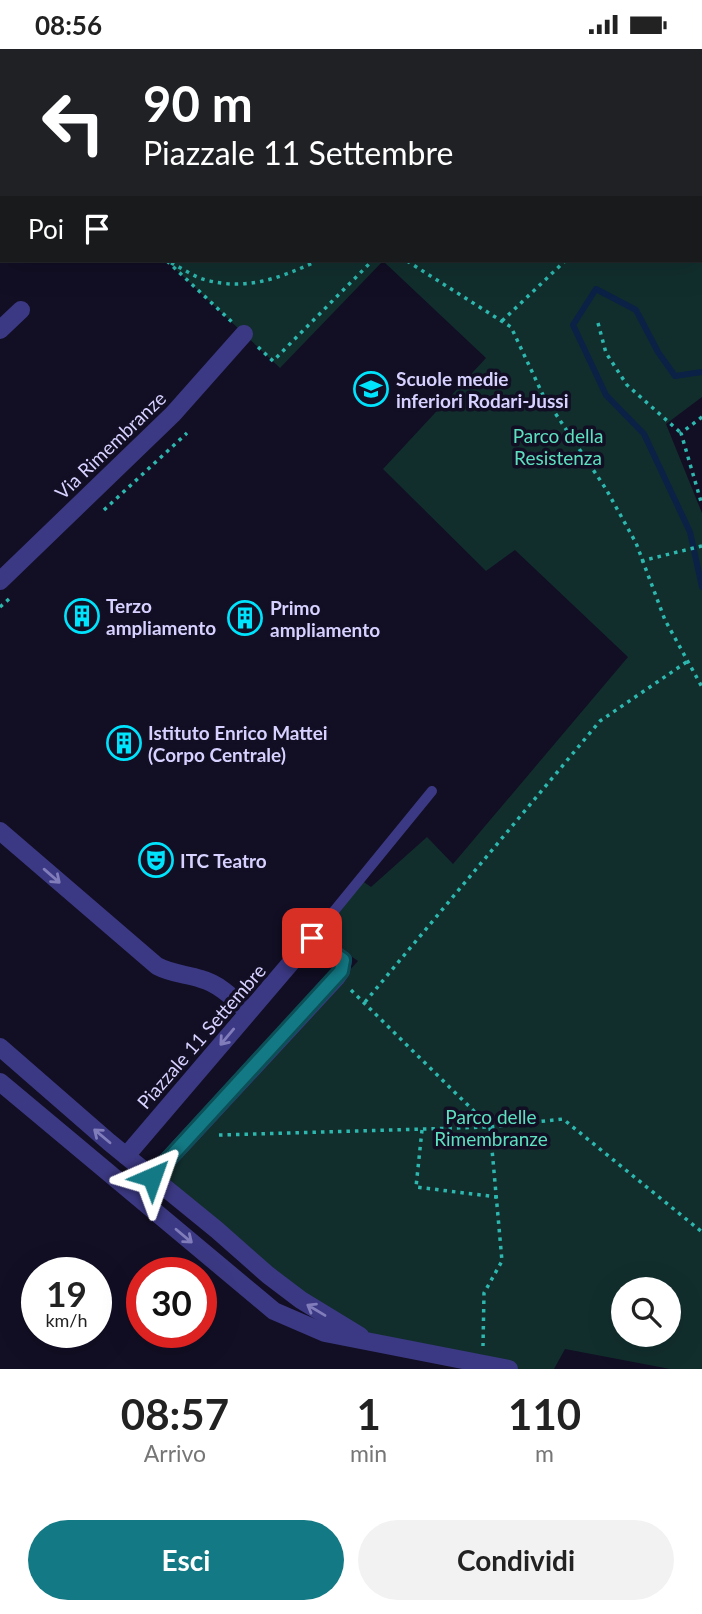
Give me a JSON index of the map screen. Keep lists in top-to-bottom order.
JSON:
{
  "streets": {
    "street": ["Via Rimembranze", "Piazzale 11 Settembre"]
  },
  "parks": ["Parco della Resistenza", "Parco delle Rimembranze"],
  "places": {
    "school or university": ["Scuole medie inferiori Rodari-Jussi"],
    "building": ["Terzo ampliamento", "Primo ampliamento", "Istituto Enrico Mattei (Corpo Centrale)"],
    "theatre": ["ITC Teatro"]
  },
  "page": {
    "status": "08:56",
    "turn": ["90 m", "Piazzale 11 Settembre"],
    "then": "Poi",
    "speed": "19 km/h",
    "limit": "30",
    "eta": [
      "08:57",
      "Arrivo",
      "1",
      "min",
      "110",
      "m"
    ],
    "buttons": ["Esci", "Condividi"]
  }
}
